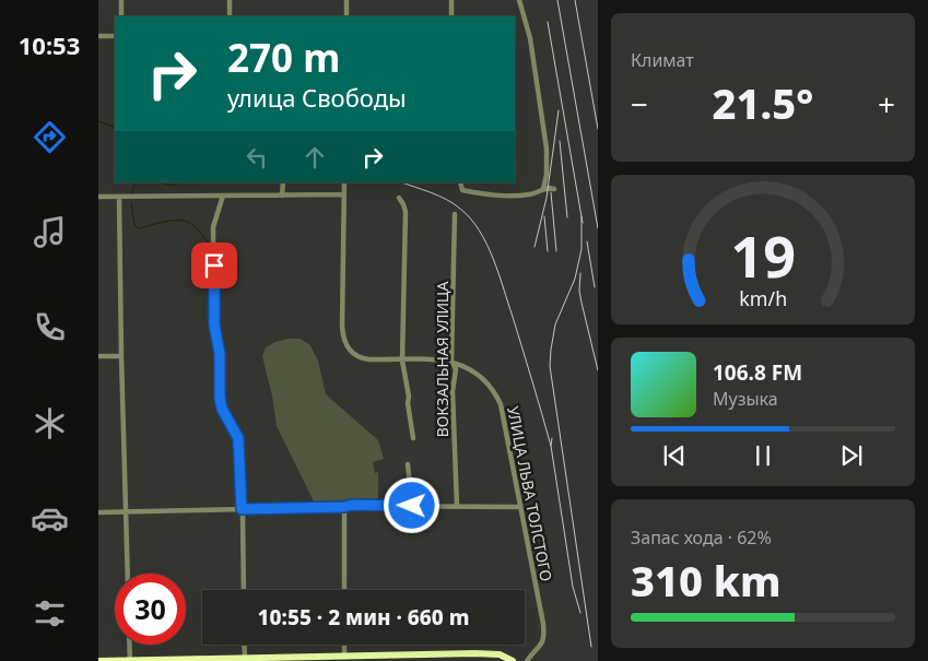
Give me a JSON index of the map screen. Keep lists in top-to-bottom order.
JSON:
{
  "streets": {
    "street": ["ВОКЗАЛЬНАЯ УЛИЦА", "УЛИЦА ЛЬВА ТОЛСТОГО"]
  },
  "crossings": [
    ["ВОКЗАЛЬНАЯ УЛИЦА", "УЛИЦА ЛЬВА ТОЛСТОГО"]
  ],
  "page": {
    "tabs": "10:53",
    "tile": [
      "Климат",
      ["Запас хода · 62%", "310 km"]
    ],
    "turn": ["270 m", "улица Свободы"],
    "heat": ["−", "21.5°", "+"],
    "song": ["106.8 FM", "Музыка"],
    "limit": "30",
    "trip": "10:55 · 2 мин · 660 m",
    "gauge": ["19", "km/h"]
  }
}
